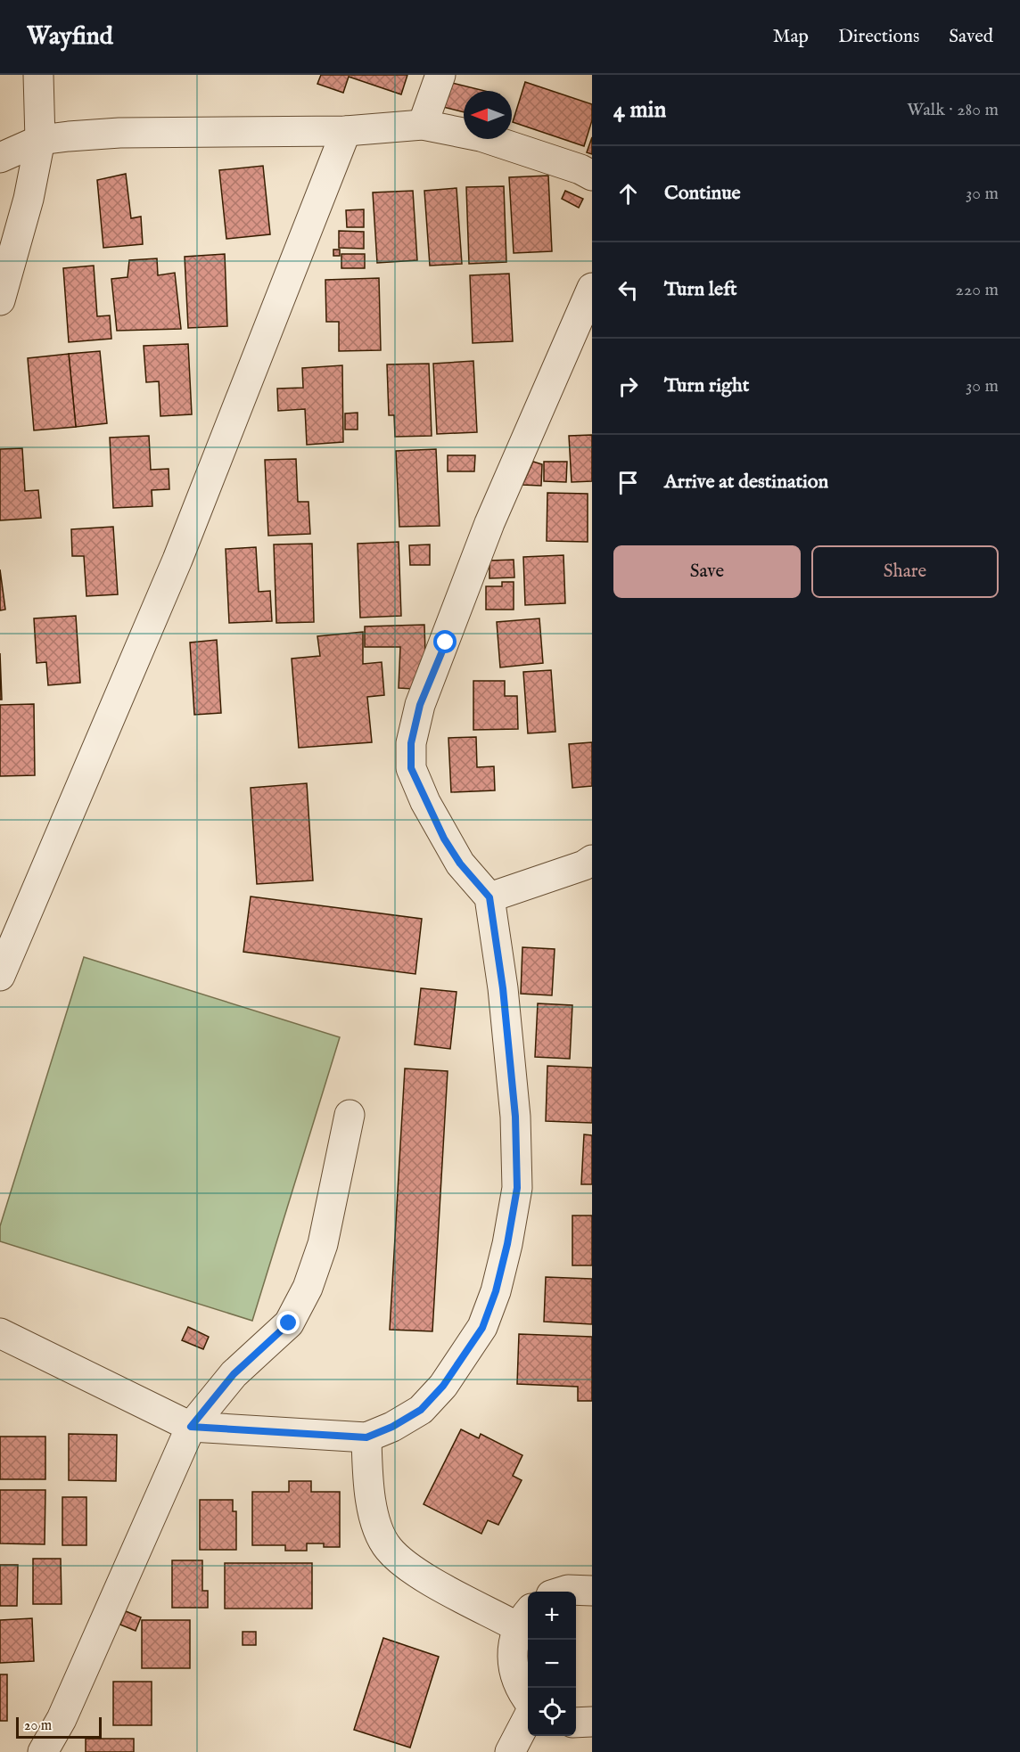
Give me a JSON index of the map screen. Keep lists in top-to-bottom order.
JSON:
{
  "scale_bar": "20 m",
  "north": "left",
  "page": {
    "header": "Wayfind",
    "nav": ["Map", "Directions", "Saved"],
    "heading": ["4 min", "Walk · 280 m"],
    "list": [
      ["Continue", "30 m"],
      ["Turn left", "220 m"],
      ["Turn right", "30 m"],
      "Arrive at destination"
    ],
    "buttons": ["Save", "Share"],
    "map_buttons": ["+", "−"],
    "scale": "20 m"
  }
}
